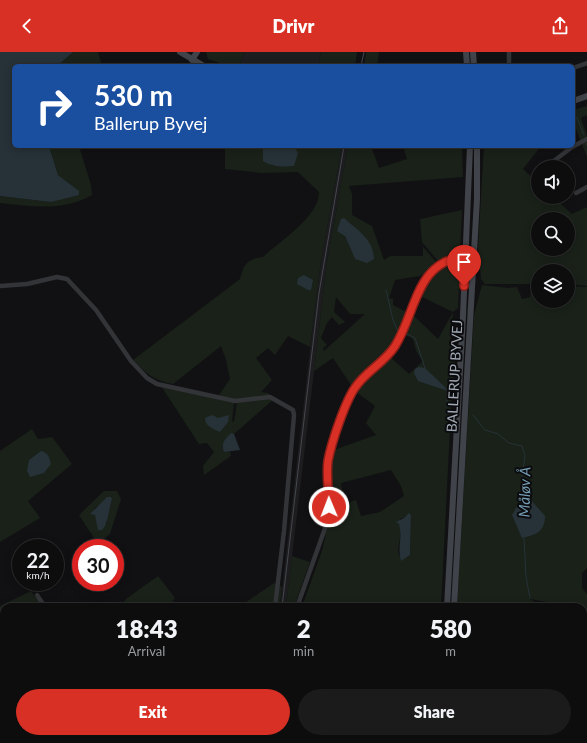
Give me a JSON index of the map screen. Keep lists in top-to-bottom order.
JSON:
{
  "streets": {
    "main road": ["BALLERUP BYVEJ"]
  },
  "water": ["Måløv Å"],
  "page": {
    "header": "Drivr",
    "turn": ["530 m", "Ballerup Byvej"],
    "speed": "22 km/h",
    "limit": "30",
    "eta": [
      "18:43",
      "Arrival",
      "2",
      "min",
      "580",
      "m"
    ],
    "buttons": ["Exit", "Share"]
  }
}
